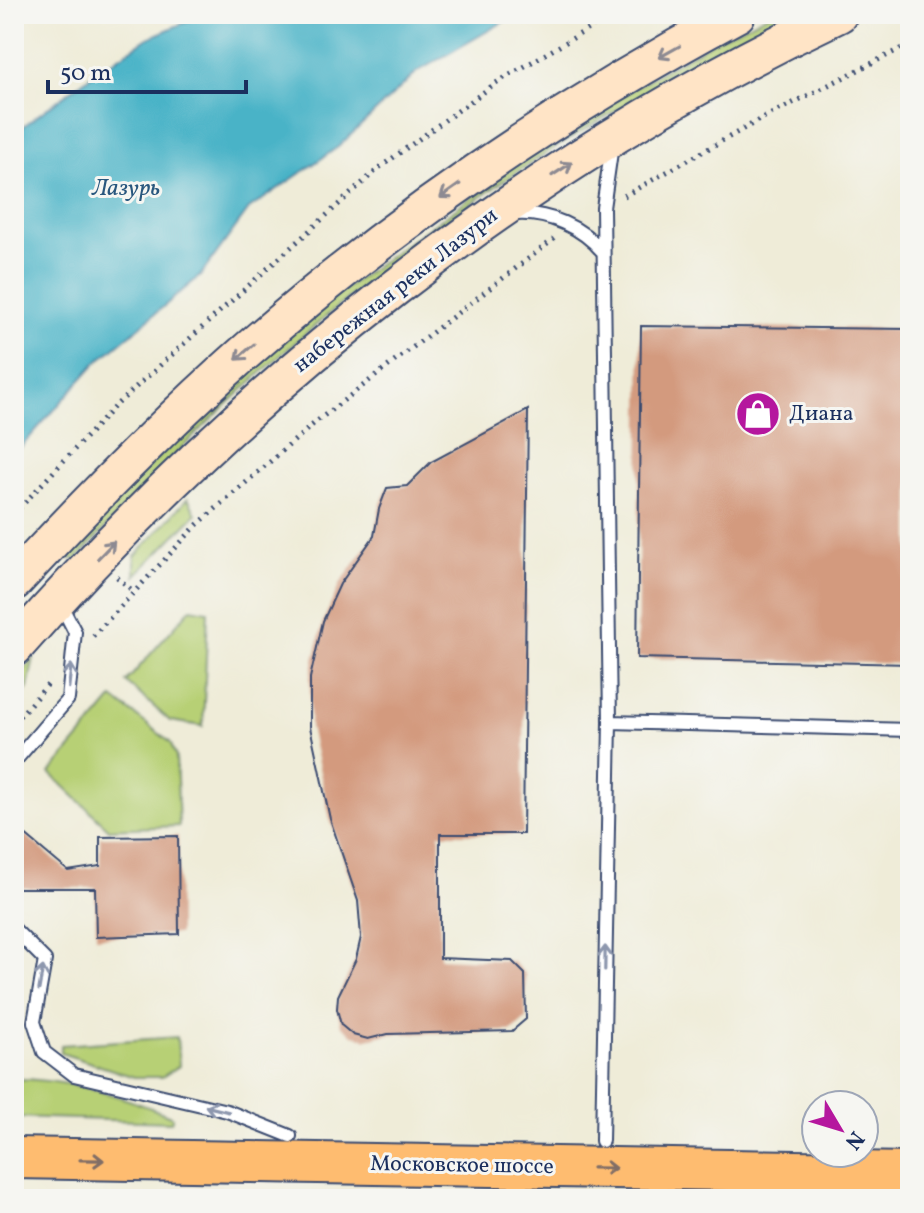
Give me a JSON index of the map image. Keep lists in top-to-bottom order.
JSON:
{
  "streets": {
    "main road": ["набережная реки Лазури", "Московское шоссе"]
  },
  "water": ["Лазурь"],
  "places": {
    "shop": ["Диана"]
  },
  "scale_bar": "50 m",
  "north": "bottom right"
}
